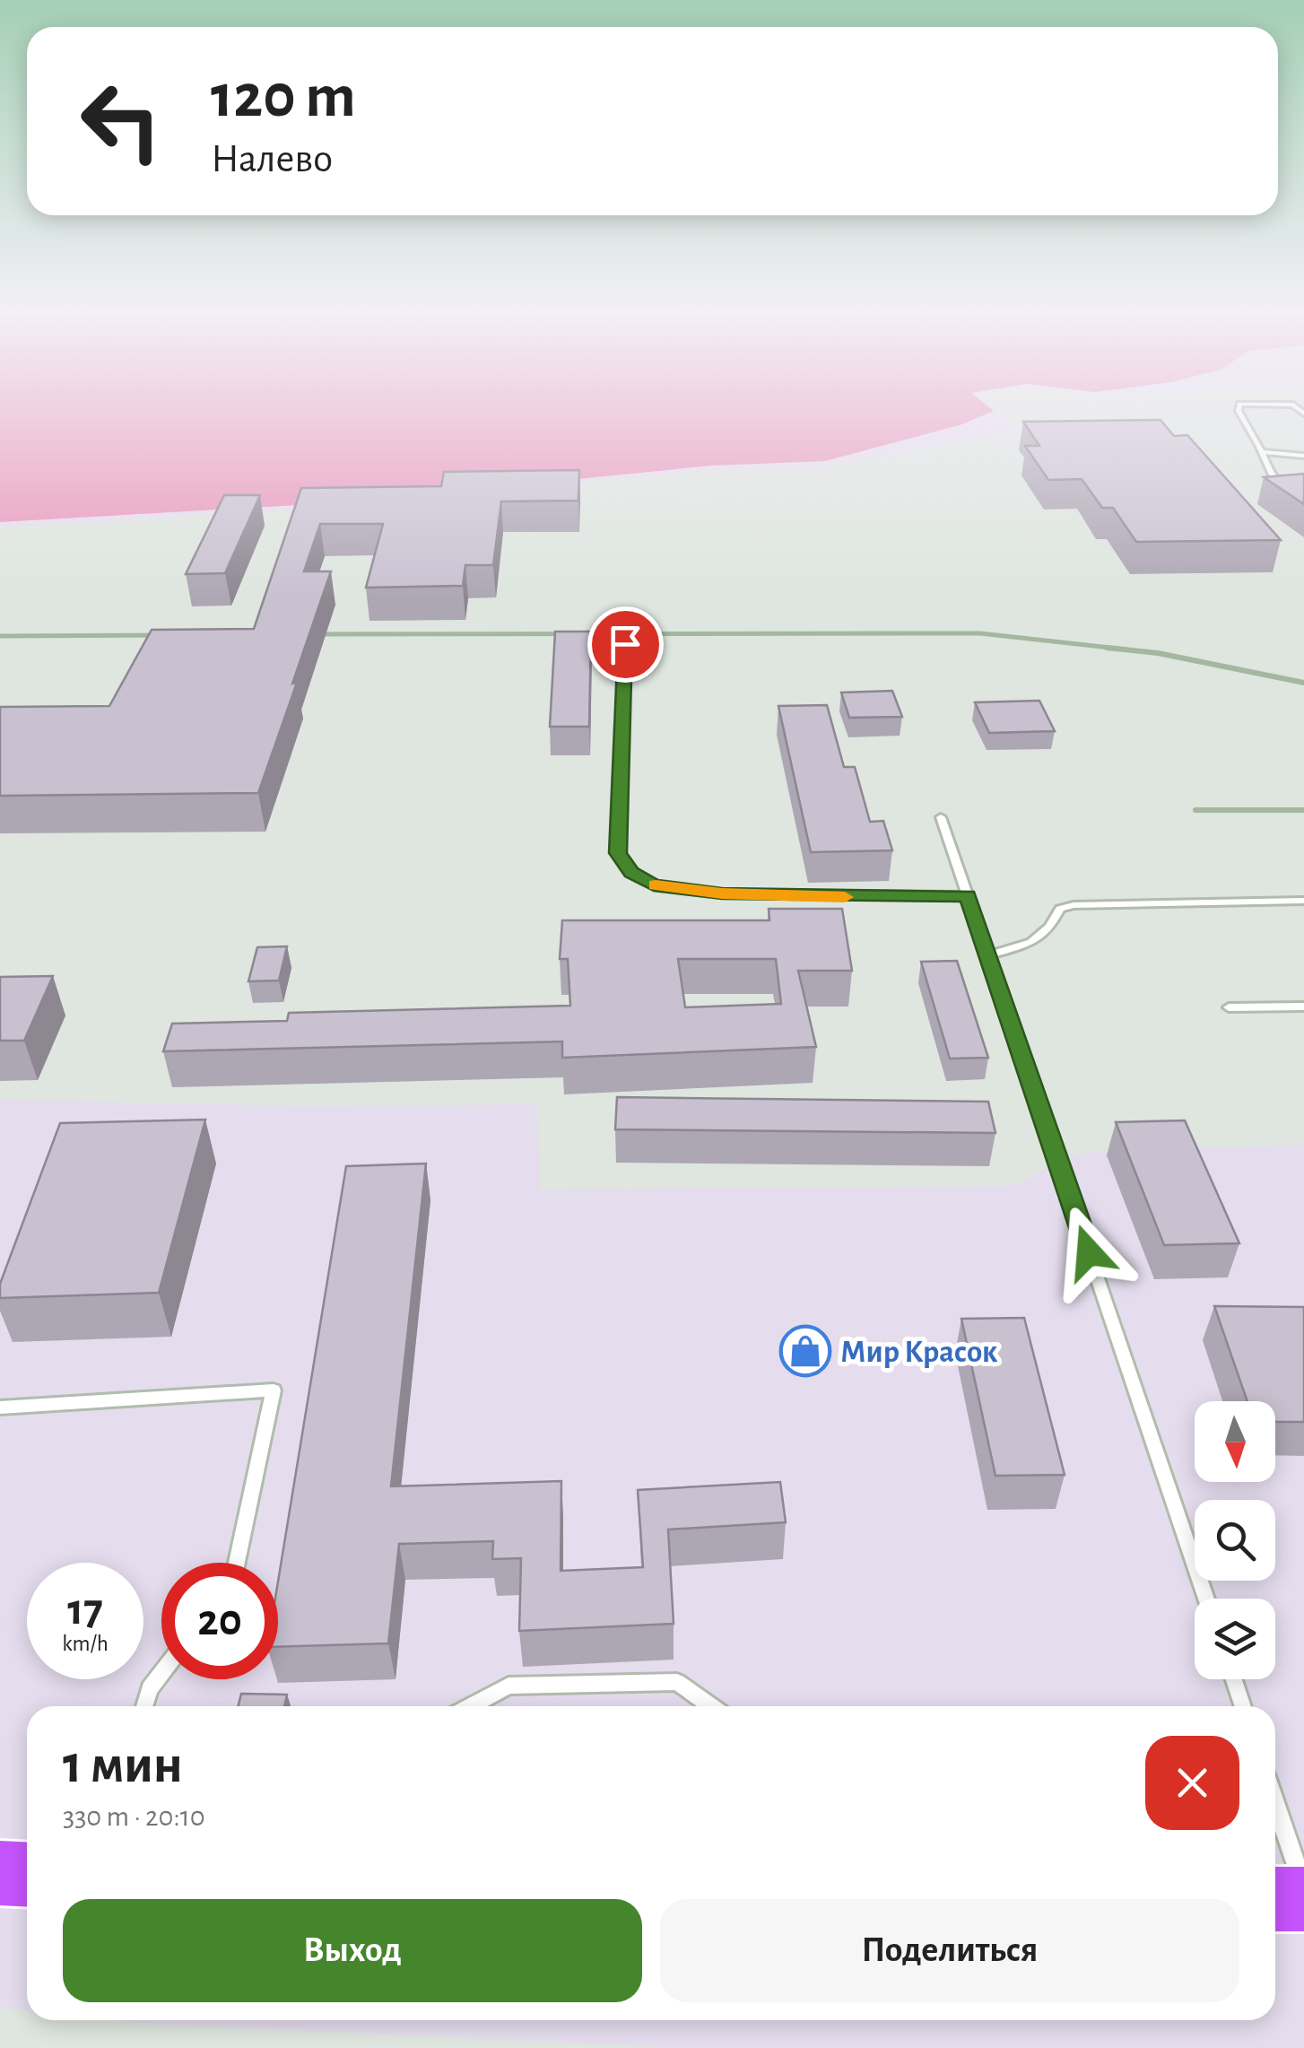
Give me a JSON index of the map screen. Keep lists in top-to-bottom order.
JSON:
{
  "places": {
    "shop": ["Мир Красок"]
  },
  "north": "bottom",
  "page": {
    "turn": ["120 m", "Налево"],
    "speed": "17 km/h",
    "limit": "20",
    "heading": ["1 мин", "330 m · 20:10"],
    "buttons": ["Выход", "Поделиться"]
  }
}
